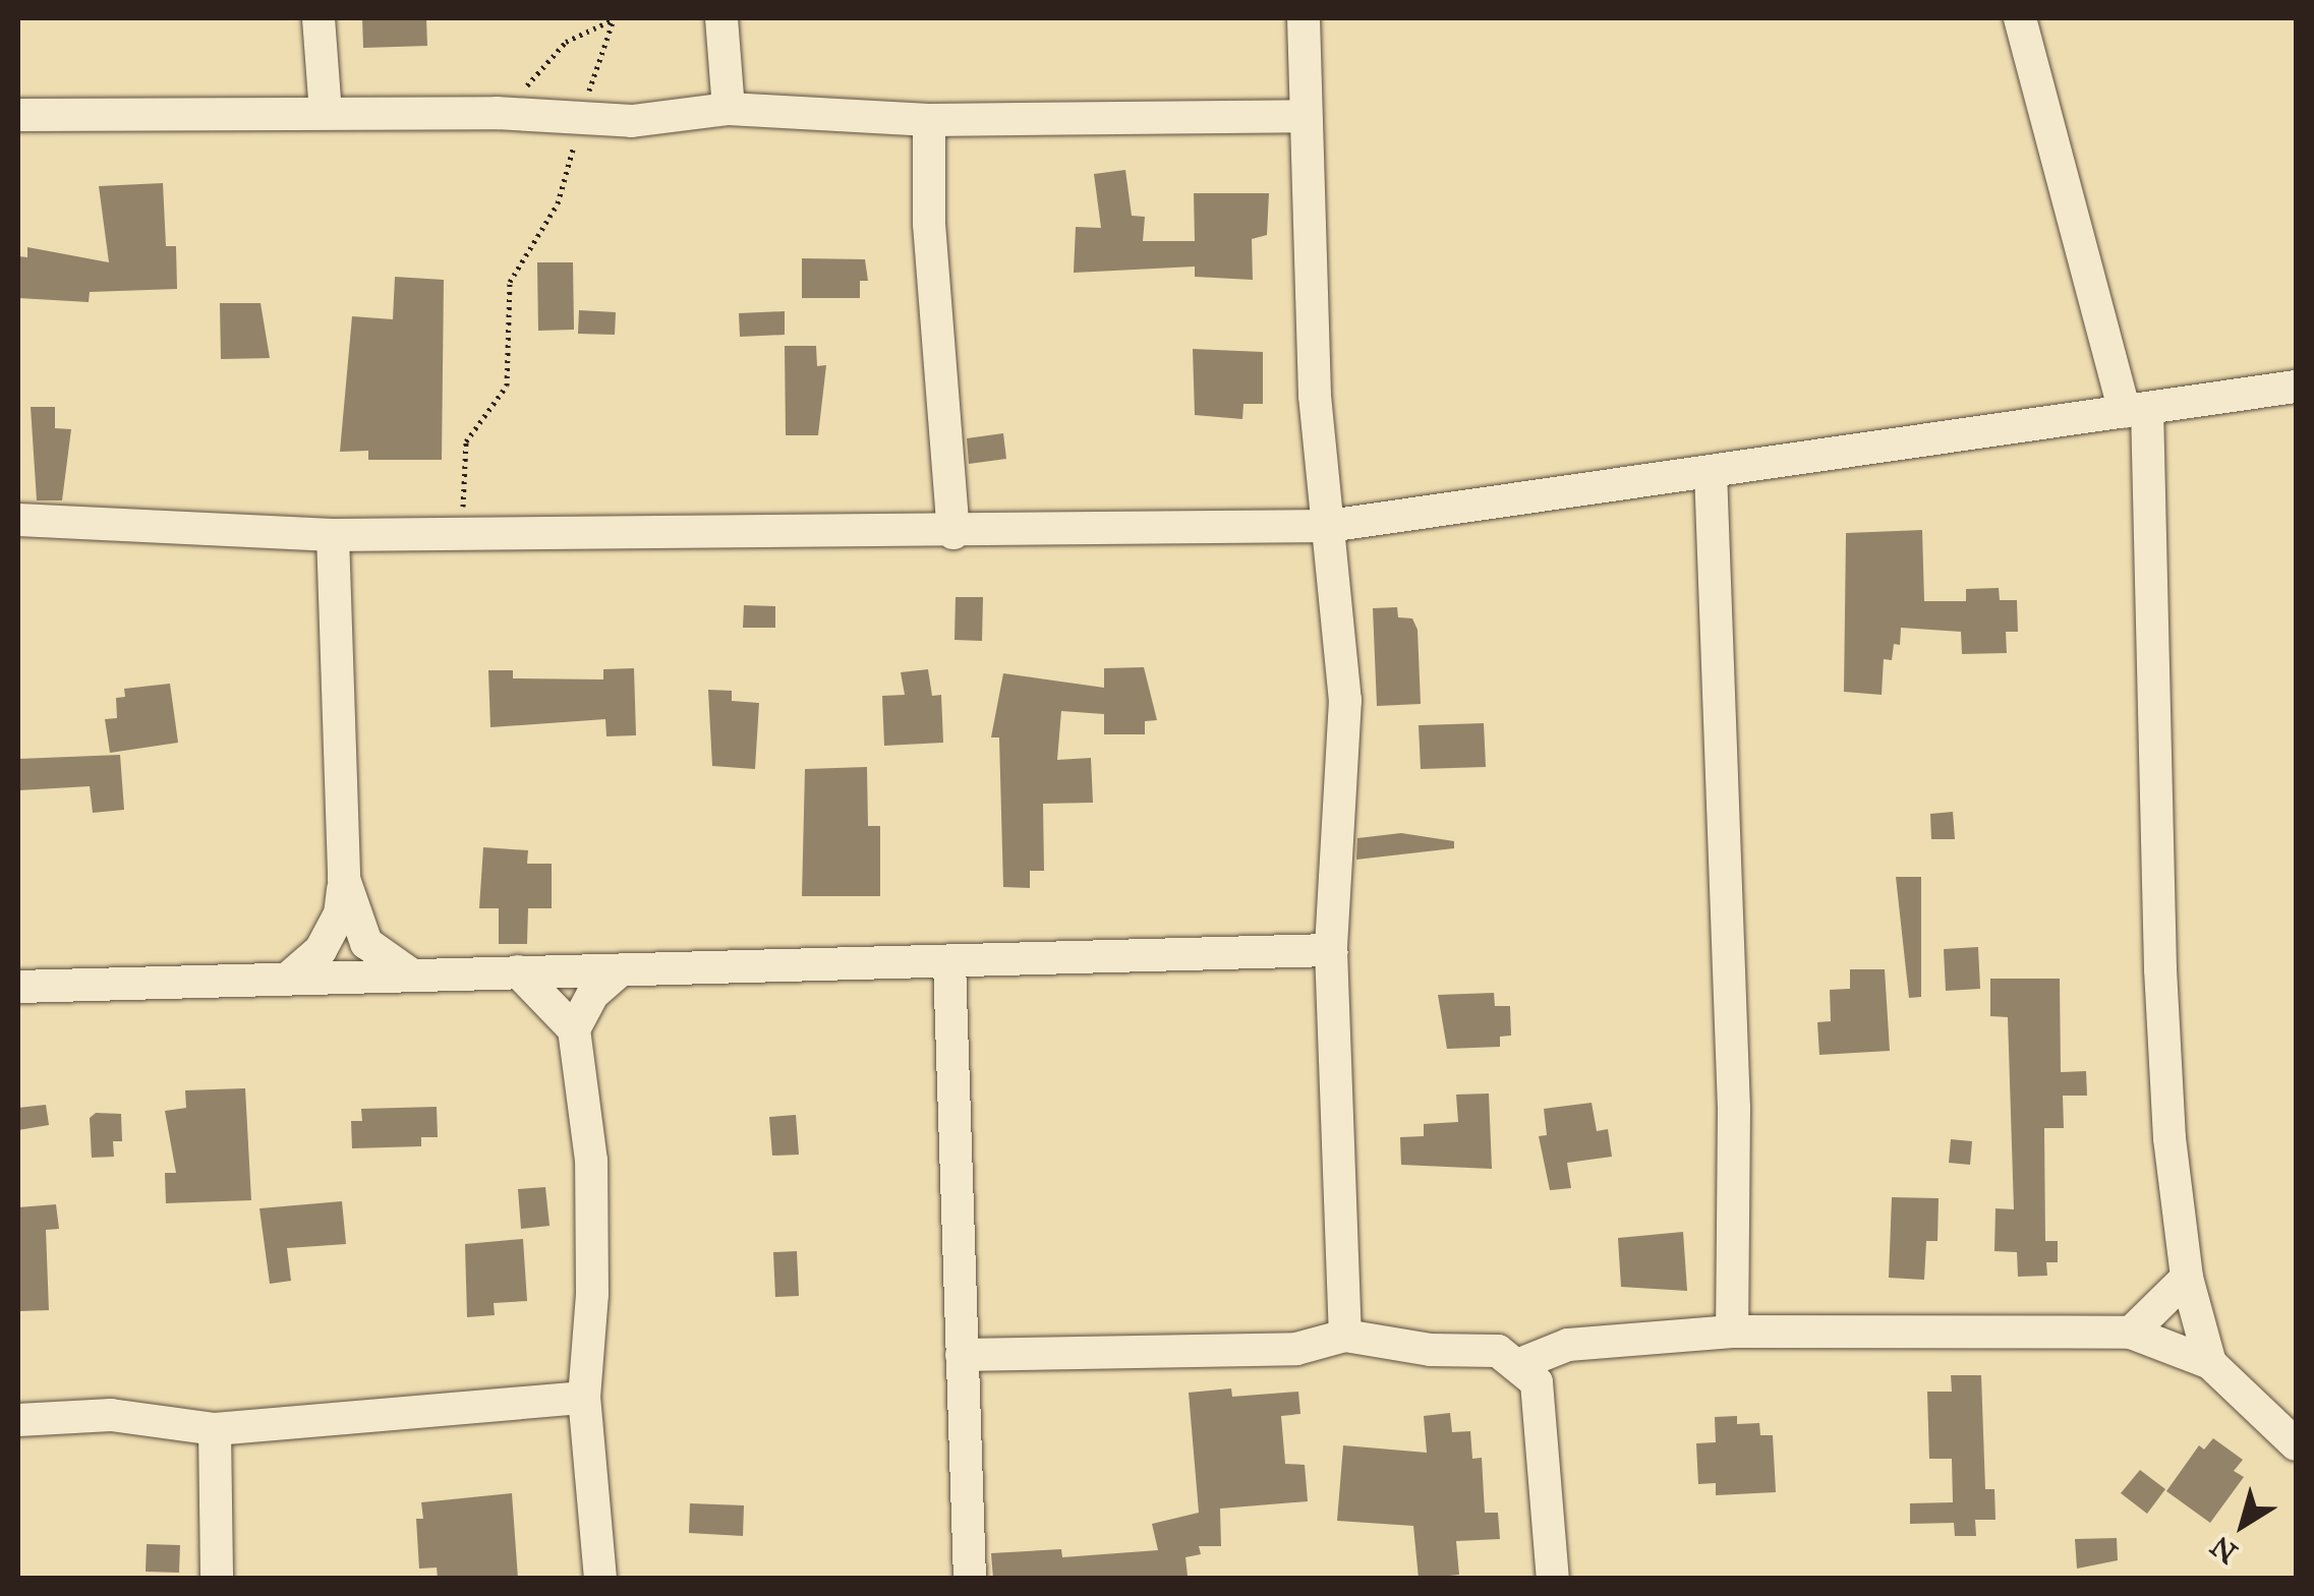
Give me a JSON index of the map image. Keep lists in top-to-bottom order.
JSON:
{
  "north": "bottom left"
}
